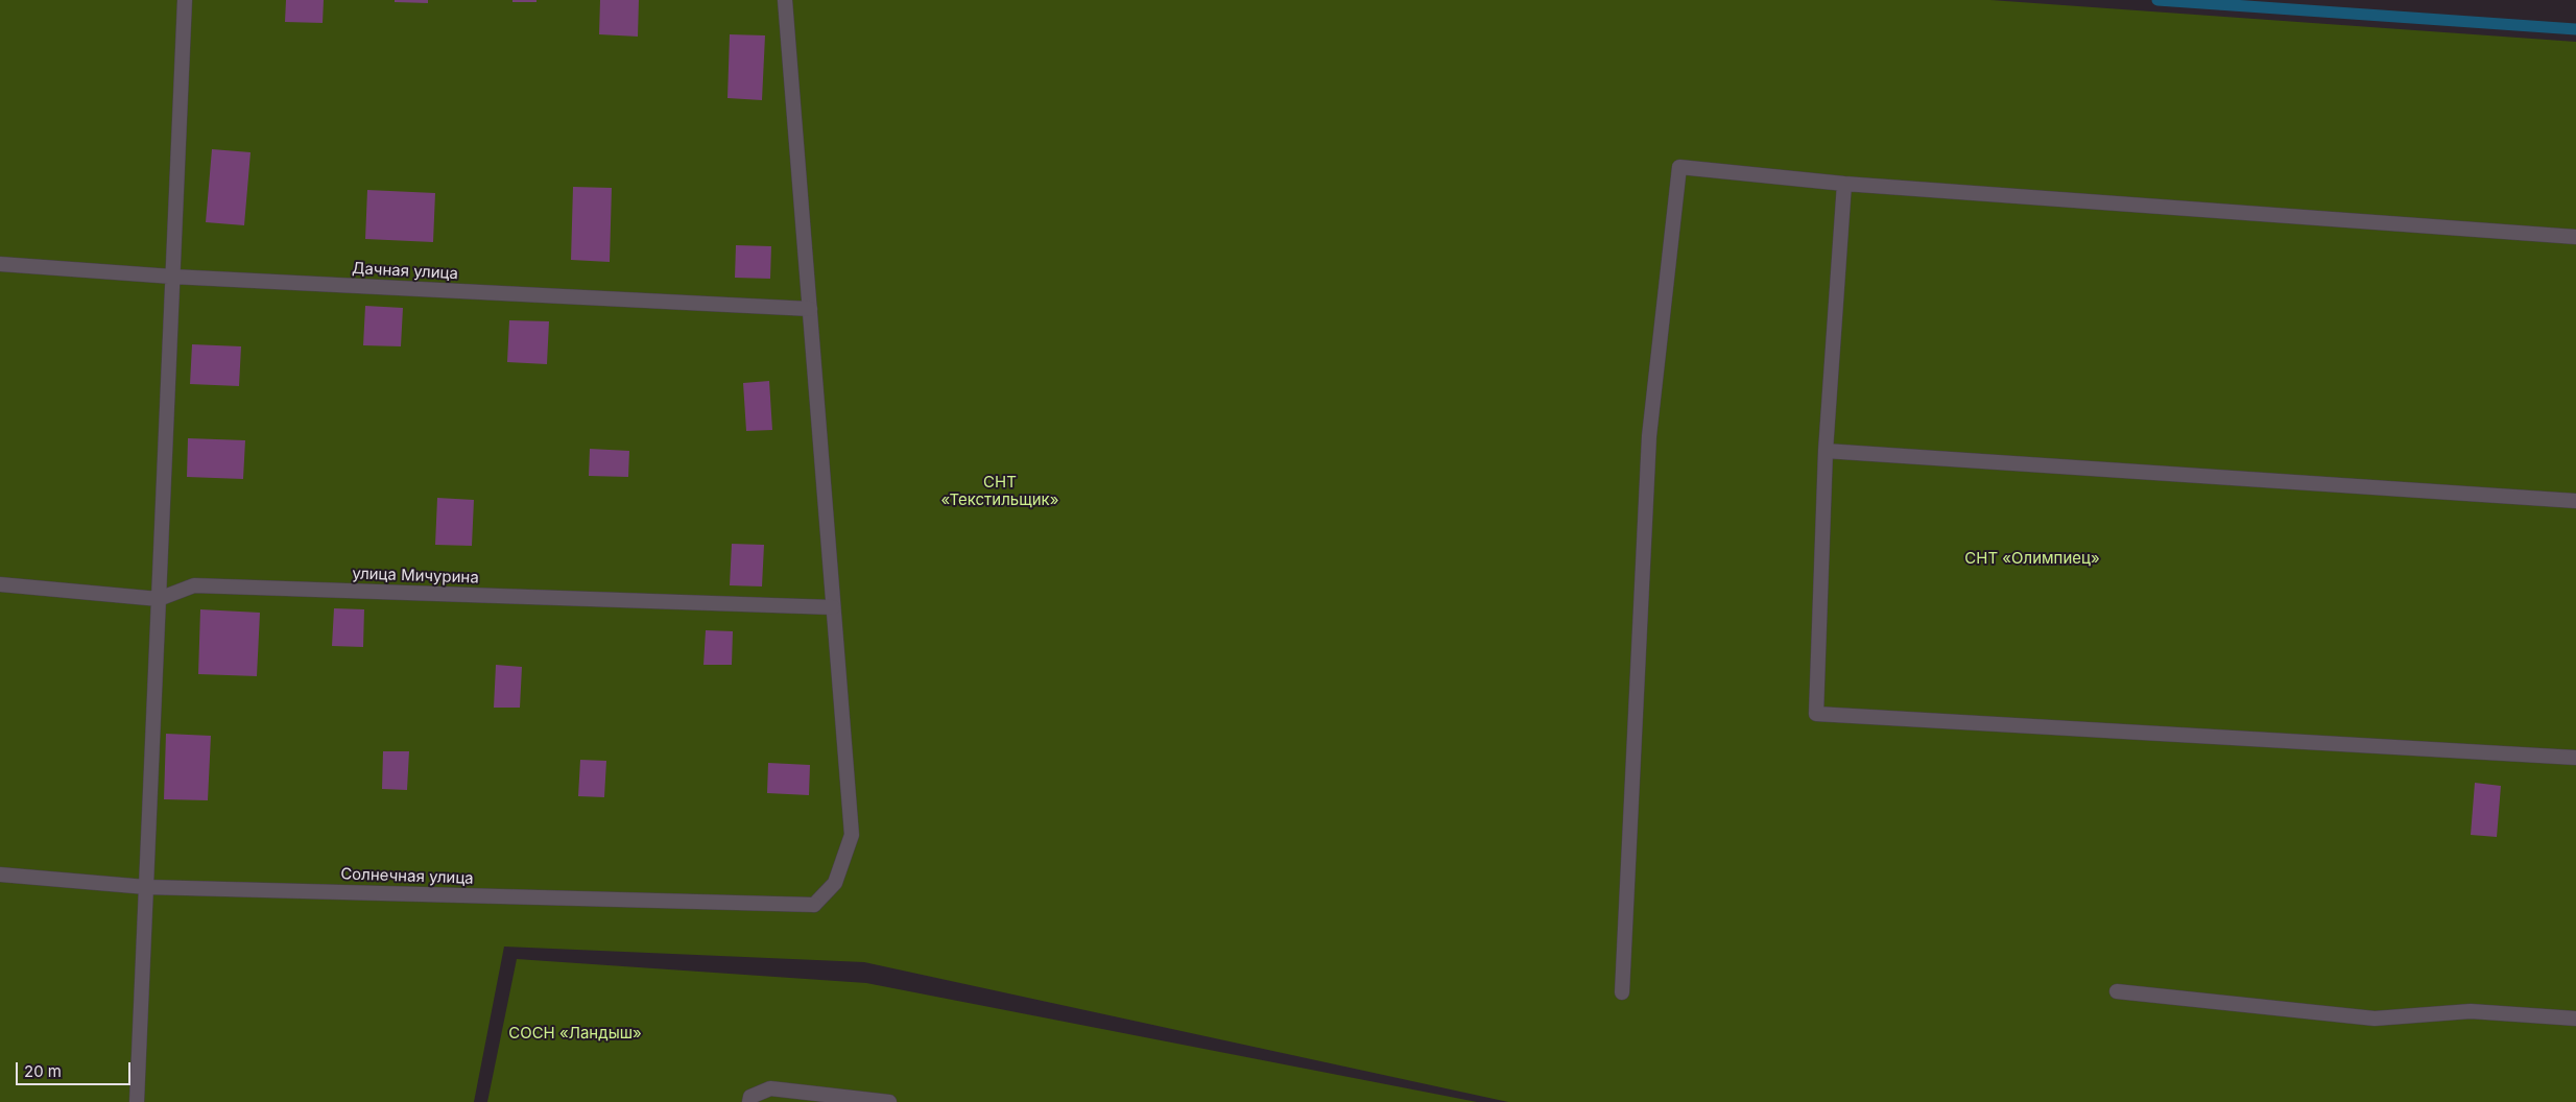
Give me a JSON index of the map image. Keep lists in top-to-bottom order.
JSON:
{
  "streets": {
    "street": ["Дачная улица", "улица Мичурина", "Солнечная улица"]
  },
  "crossings": [
    ["улица Мичурина", "Солнечная улица"]
  ],
  "parks": ["СНТ «Текстильщик»", "СНТ «Олимпиец»", "СОСН «Ландыш»"],
  "scale_bar": "20 m"
}
